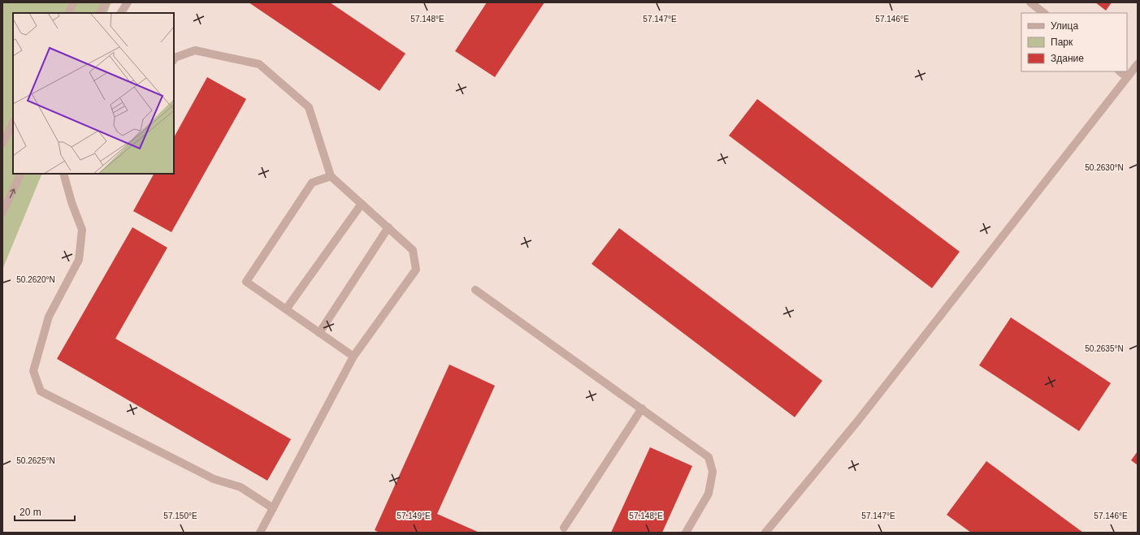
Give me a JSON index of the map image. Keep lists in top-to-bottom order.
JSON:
{
  "legend": ["Улица", "Парк", "Здание"],
  "scale_bar": "20 m",
  "coordinates": [
    "57.148°E",
    "57.147°E",
    "57.146°E",
    "50.2630°N",
    "50.2620°N",
    "50.2635°N",
    "50.2625°N",
    "57.150°E",
    "57.149°E"
  ]
}
